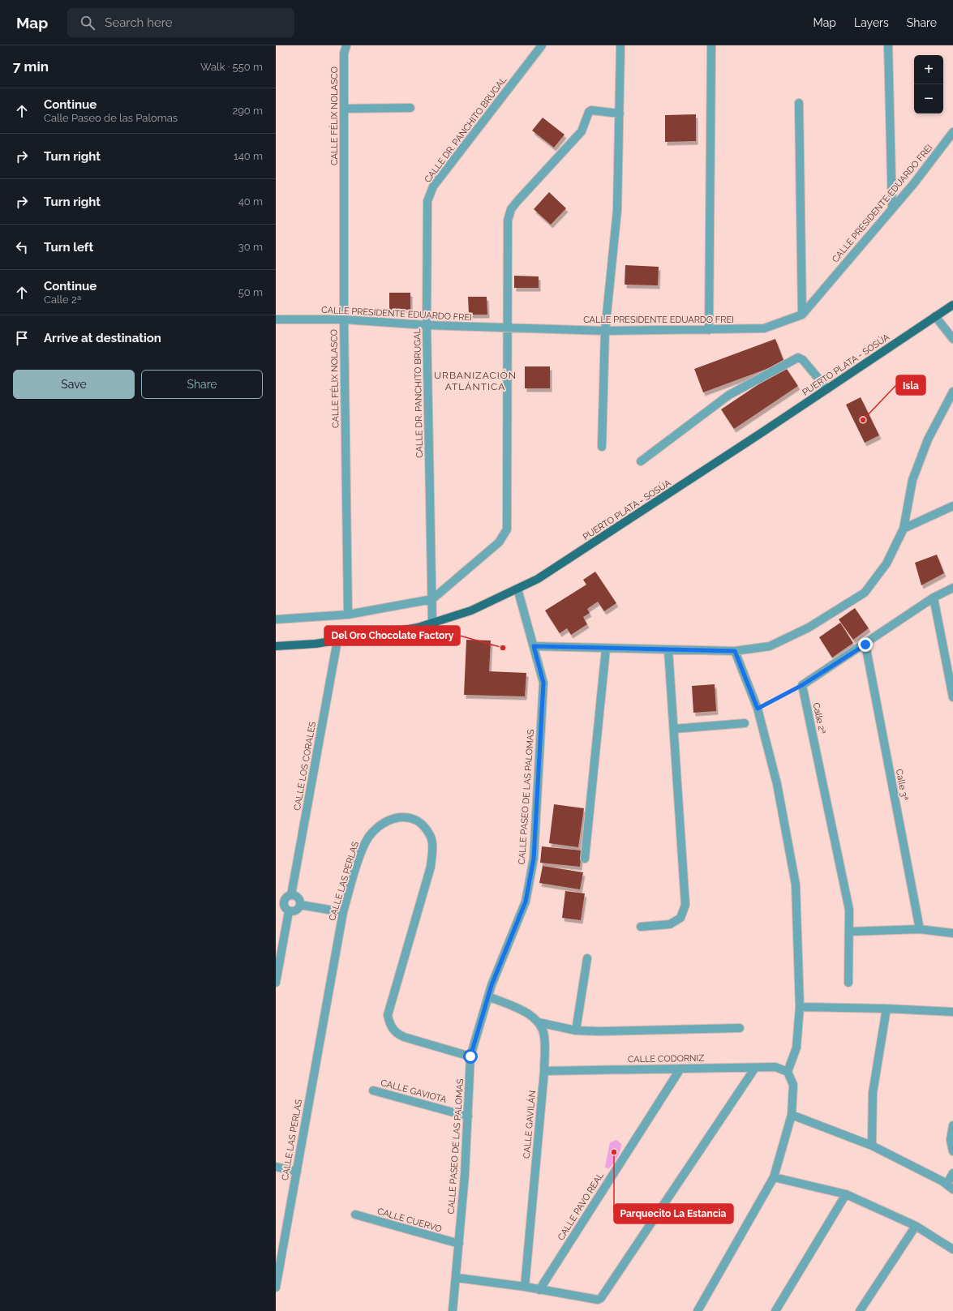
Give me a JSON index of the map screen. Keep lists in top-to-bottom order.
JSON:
{
  "streets": {
    "main road": ["PUERTO PLATA - SOSÚA"],
    "street": [
      "CALLE FÉLIX NOLASCO",
      "CALLE DR. PANCHITO BRUGAL",
      "CALLE PRESIDENTE EDUARDO FREI",
      "Calle 2ª",
      "CALLE LOS CORALES",
      "Calle 3ª",
      "CALLE PASEO DE LAS PALOMAS",
      "CALLE LAS PERLAS",
      "CALLE CODORNIZ",
      "CALLE GAVIOTA",
      "CALLE GAVILÁN",
      "CALLE PAVO REAL",
      "CALLE CUERVO"
    ]
  },
  "crossings": [
    ["CALLE FÉLIX NOLASCO", "CALLE PRESIDENTE EDUARDO FREI"],
    ["CALLE DR. PANCHITO BRUGAL", "CALLE PRESIDENTE EDUARDO FREI"],
    ["CALLE DR. PANCHITO BRUGAL", "PUERTO PLATA - SOSÚA"],
    ["PUERTO PLATA - SOSÚA", "CALLE LOS CORALES"],
    ["PUERTO PLATA - SOSÚA", "CALLE PASEO DE LAS PALOMAS"],
    ["CALLE PASEO DE LAS PALOMAS", "CALLE LAS PERLAS"],
    ["CALLE PASEO DE LAS PALOMAS", "CALLE GAVIOTA"],
    ["CALLE PASEO DE LAS PALOMAS", "CALLE CUERVO"],
    ["CALLE CODORNIZ", "CALLE GAVILÁN"],
    ["CALLE CODORNIZ", "CALLE PAVO REAL"]
  ],
  "districts": ["URBANIZACIÓN ATLÁNTICA"],
  "places": ["Isla", "Del Oro Chocolate Factory", "Parquecito La Estancia"],
  "page": {
    "header": "Map",
    "search": "Search here",
    "nav": ["Map", "Layers", "Share"],
    "heading": ["7 min", "Walk · 550 m"],
    "map_buttons": ["+", "−"],
    "list": [
      ["Continue", "Calle Paseo de las Palomas", "290 m"],
      ["Turn right", "140 m"],
      ["Turn right", "40 m"],
      ["Turn left", "30 m"],
      ["Continue", "Calle 2ª", "50 m"],
      "Arrive at destination"
    ],
    "buttons": ["Save", "Share"]
  }
}
